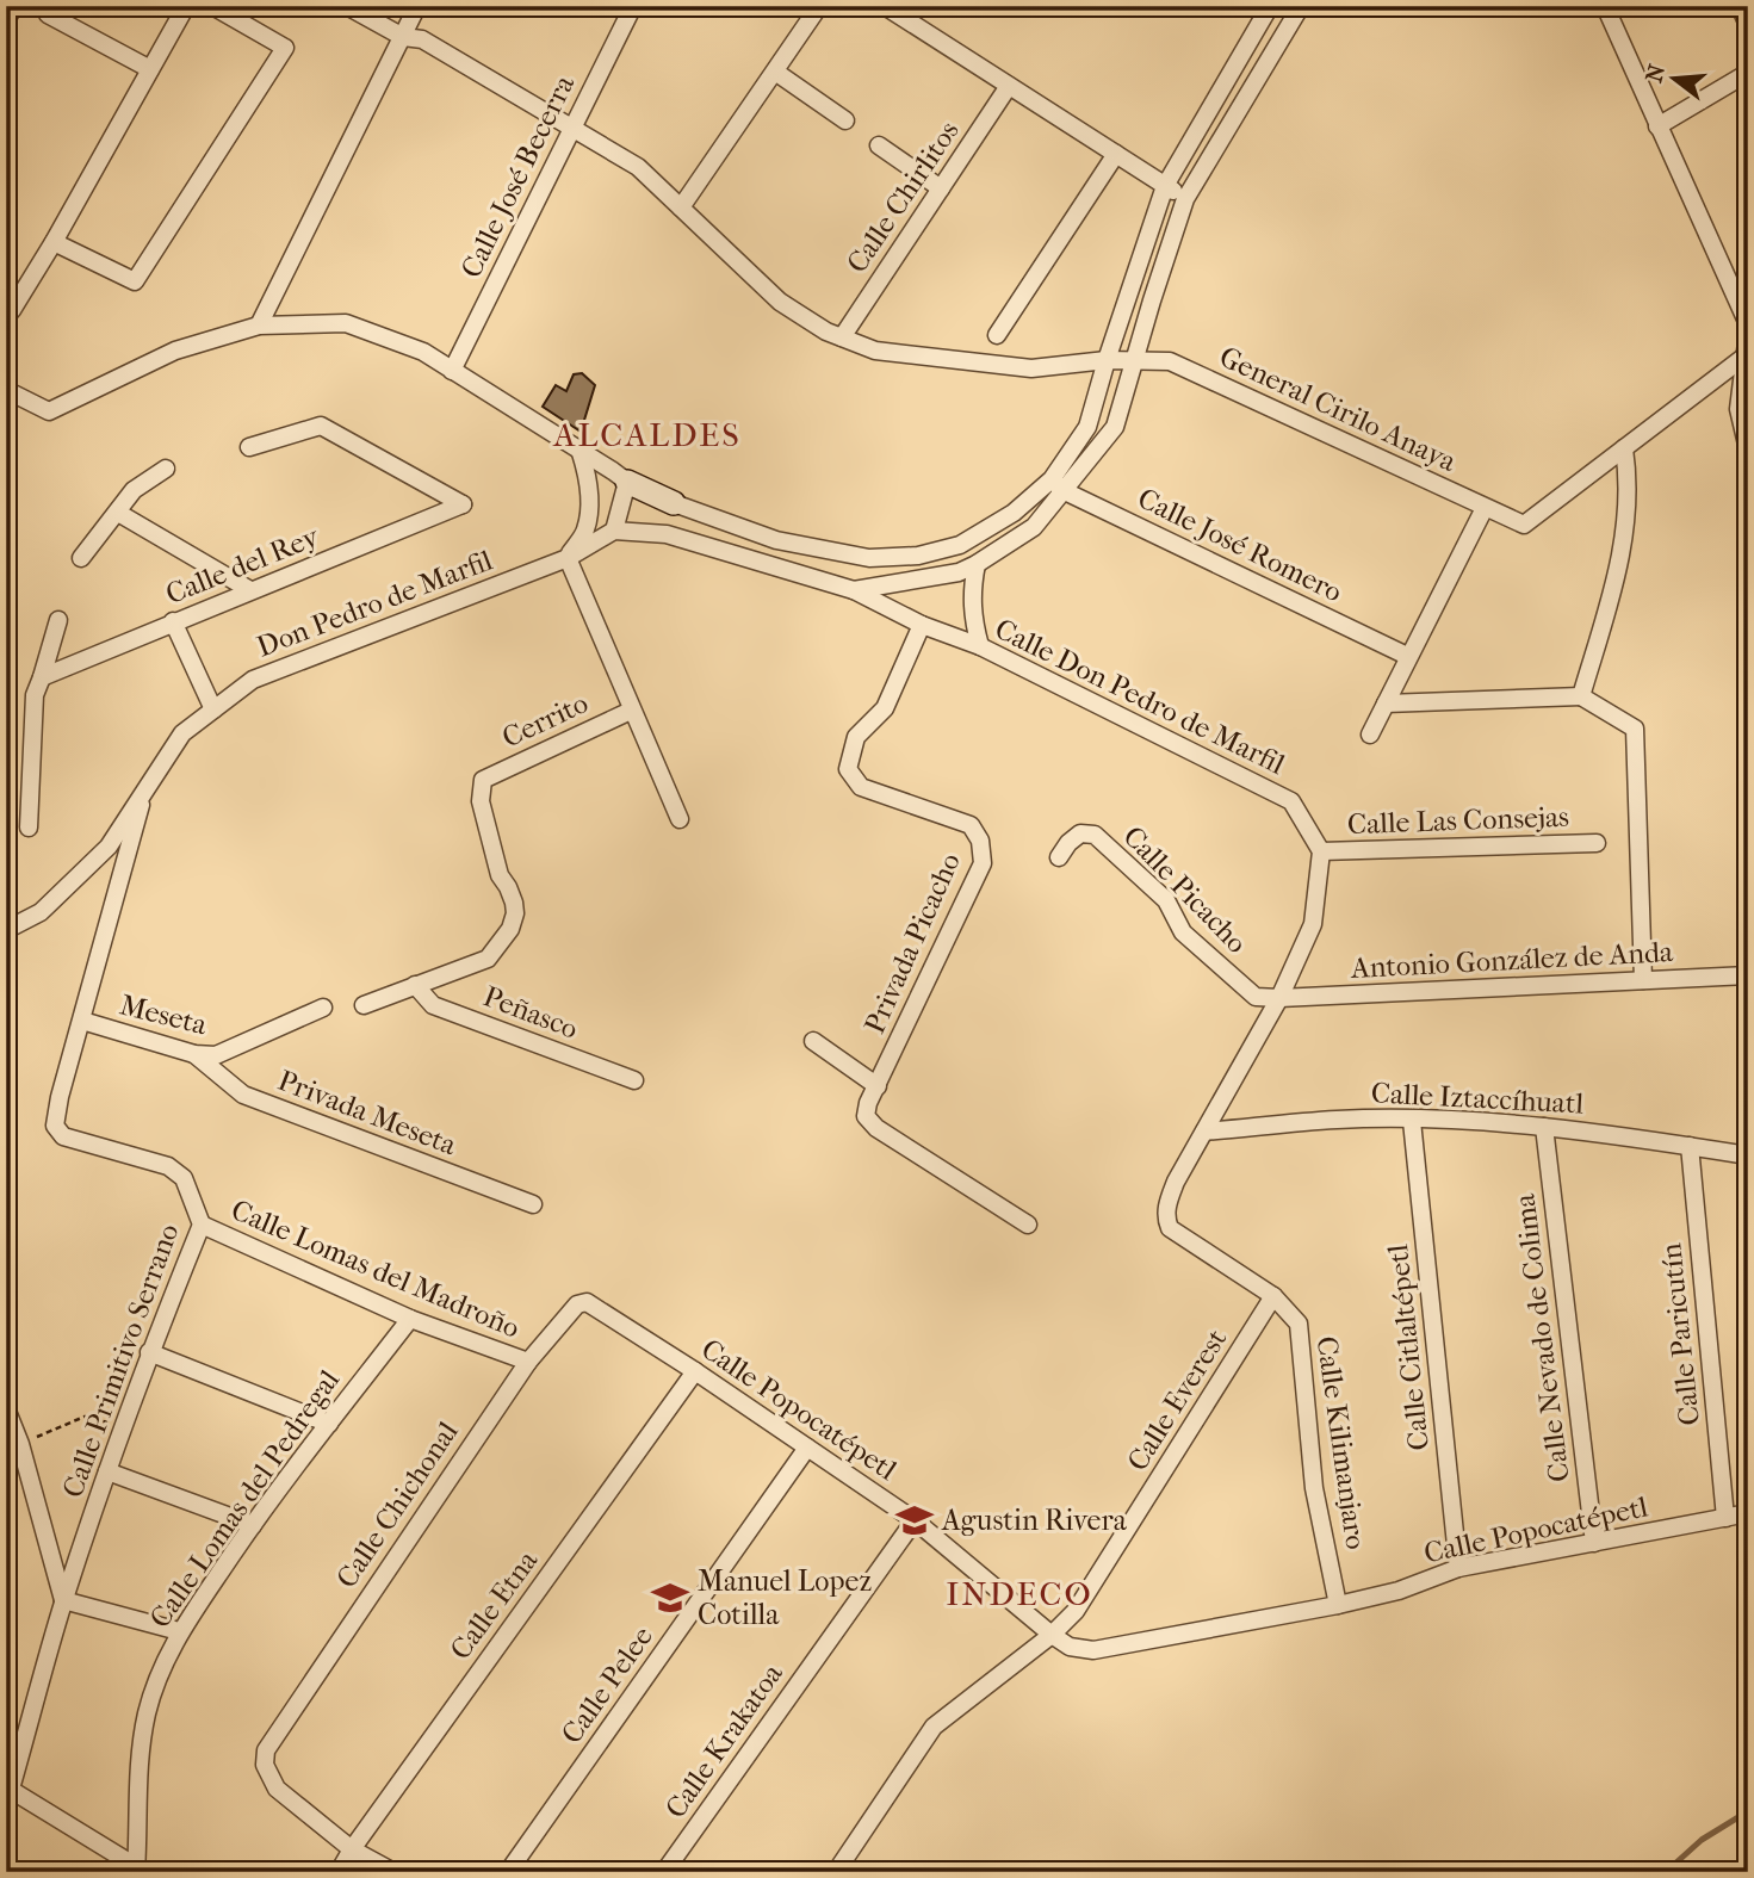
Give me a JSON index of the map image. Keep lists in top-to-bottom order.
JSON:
{
  "streets": {
    "street": [
      "Calle José Becerra",
      "Calle Chirlitos",
      "General Cirilo Anaya",
      "Calle José Romero",
      "Calle del Rey",
      "Don Pedro de Marfil",
      "Calle Don Pedro de Marfil",
      "Cerrito",
      "Calle Las Consejas",
      "Calle Picacho",
      "Privada Picacho",
      "Antonio González de Anda",
      "Peñasco",
      "Meseta",
      "Calle Iztaccíhuatl",
      "Privada Meseta",
      "Calle Lomas del Madroño",
      "Calle Paricutín",
      "Calle Nevado de Colima",
      "Calle Citlaltépetl",
      "Calle Primitivo Serrano",
      "Calle Everest",
      "Calle Popocatépetl",
      "Calle Kilimanjaro",
      "Calle Lomas del Pedregal",
      "Calle Chichonal",
      "Calle Etna",
      "Calle Pelee",
      "Calle Krakatoa"
    ]
  },
  "crossings": [
    ["Calle José Becerra", "General Cirilo Anaya"],
    ["Calle Chirlitos", "General Cirilo Anaya"],
    ["Don Pedro de Marfil", "Calle Primitivo Serrano"],
    ["Calle Don Pedro de Marfil", "Calle Las Consejas"],
    ["Calle Don Pedro de Marfil", "Privada Picacho"],
    ["Cerrito", "Peñasco"],
    ["Calle Picacho", "Antonio González de Anda"],
    ["Meseta", "Privada Meseta"],
    ["Meseta", "Calle Primitivo Serrano"],
    ["Calle Iztaccíhuatl", "Calle Paricutín"],
    ["Calle Iztaccíhuatl", "Calle Nevado de Colima"],
    ["Calle Iztaccíhuatl", "Calle Citlaltépetl"],
    ["Calle Lomas del Madroño", "Calle Primitivo Serrano"],
    ["Calle Lomas del Madroño", "Calle Lomas del Pedregal"],
    ["Calle Lomas del Madroño", "Calle Chichonal"],
    ["Calle Paricutín", "Calle Popocatépetl"],
    ["Calle Nevado de Colima", "Calle Popocatépetl"],
    ["Calle Citlaltépetl", "Calle Popocatépetl"],
    ["Calle Everest", "Calle Popocatépetl"],
    ["Calle Everest", "Calle Kilimanjaro"],
    ["Calle Popocatépetl", "Calle Kilimanjaro"],
    ["Calle Popocatépetl", "Calle Chichonal"],
    ["Calle Popocatépetl", "Calle Etna"],
    ["Calle Popocatépetl", "Calle Pelee"],
    ["Calle Popocatépetl", "Calle Krakatoa"],
    ["Calle Chichonal", "Calle Etna"]
  ],
  "districts": ["ALCALDES", "INDECO"],
  "places": {
    "school or university": ["Agustin Rivera", "Manuel Lopez Cotilla"]
  },
  "north": "left"
}
